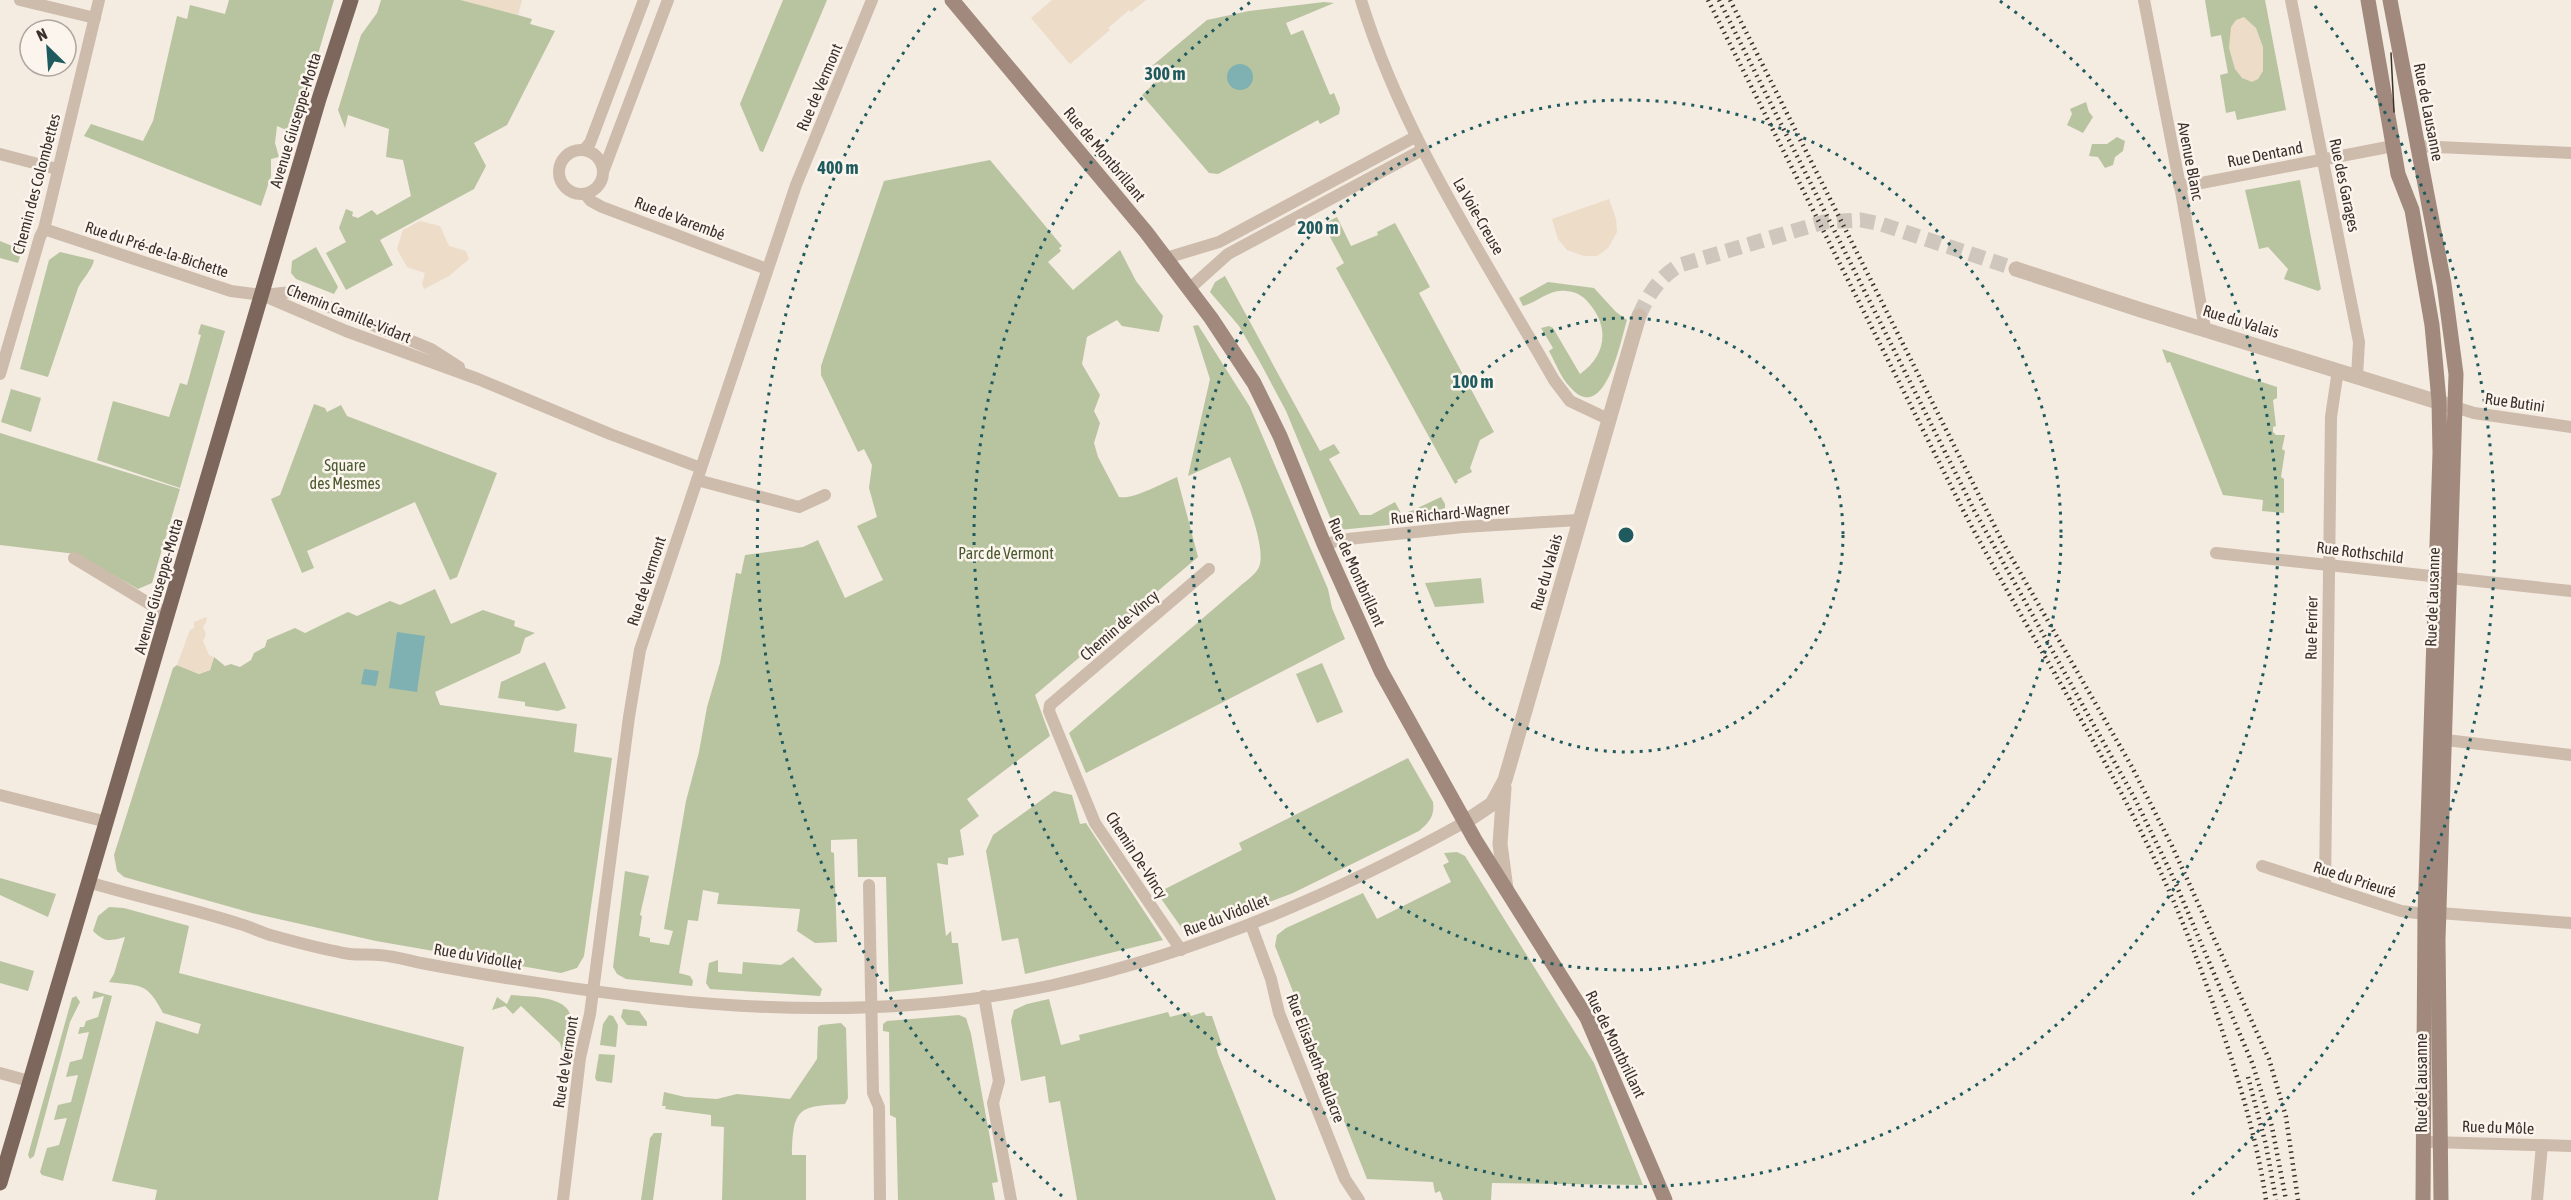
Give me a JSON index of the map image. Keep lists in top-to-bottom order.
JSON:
{
  "streets": {
    "main road": ["Rue de Lausanne", "Avenue Giuseppe-Motta", "Rue de Montbrillant"],
    "street": [
      "Rue de Vermont",
      "Rue Dentand",
      "Avenue Blanc",
      "Chemin des Colombettes",
      "Rue des Garages",
      "La Voie-Creuse",
      "Rue de Varembé",
      "Rue du Pré-de-la-Bichette",
      "Chemin Camille-Vidart",
      "Rue du Valais",
      "Rue Butini",
      "Rue Richard-Wagner",
      "Rue Rothschild",
      "Chemin de-Vincy",
      "Rue Ferrier",
      "Chemin De-Vincy",
      "Rue du Prieuré",
      "Rue du Vidollet",
      "Rue Elisabeth-Baulacre",
      "Rue du Môle"
    ]
  },
  "crossings": [
    ["Rue de Vermont", "Rue de Varembé"],
    ["Rue de Vermont", "Chemin Camille-Vidart"],
    ["Rue de Vermont", "Rue du Vidollet"],
    ["Rue de Lausanne", "Rue du Valais"],
    ["Rue de Lausanne", "Rue Butini"],
    ["Rue de Lausanne", "Rue Rothschild"],
    ["Rue de Lausanne", "Rue du Prieuré"],
    ["Rue de Lausanne", "Rue du Môle"],
    ["Avenue Giuseppe-Motta", "Rue du Pré-de-la-Bichette"],
    ["Avenue Giuseppe-Motta", "Chemin Camille-Vidart"],
    ["Avenue Giuseppe-Motta", "Rue du Vidollet"],
    ["Rue de Montbrillant", "Rue du Valais"],
    ["Rue de Montbrillant", "Rue Richard-Wagner"],
    ["Rue de Montbrillant", "Rue du Vidollet"],
    ["Rue Dentand", "Avenue Blanc"],
    ["Rue Dentand", "Rue des Garages"],
    ["Avenue Blanc", "Rue du Valais"],
    ["Chemin des Colombettes", "Rue du Pré-de-la-Bichette"],
    ["Rue des Garages", "Rue du Valais"],
    ["La Voie-Creuse", "Rue du Valais"],
    ["Rue du Pré-de-la-Bichette", "Chemin Camille-Vidart"],
    ["Rue du Valais", "Rue Butini"],
    ["Rue du Valais", "Rue Richard-Wagner"],
    ["Rue du Valais", "Rue Ferrier"],
    ["Rue du Valais", "Rue du Vidollet"],
    ["Rue Rothschild", "Rue Ferrier"],
    ["Chemin de-Vincy", "Chemin De-Vincy"],
    ["Rue Ferrier", "Rue du Prieuré"],
    ["Chemin De-Vincy", "Rue du Vidollet"],
    ["Rue du Vidollet", "Rue Elisabeth-Baulacre"]
  ],
  "parks": ["Square des Mesmes", "Parc de Vermont"],
  "north": "top left",
  "rings": [
    "300 m",
    "400 m",
    "200 m",
    "100 m"
  ]
}
